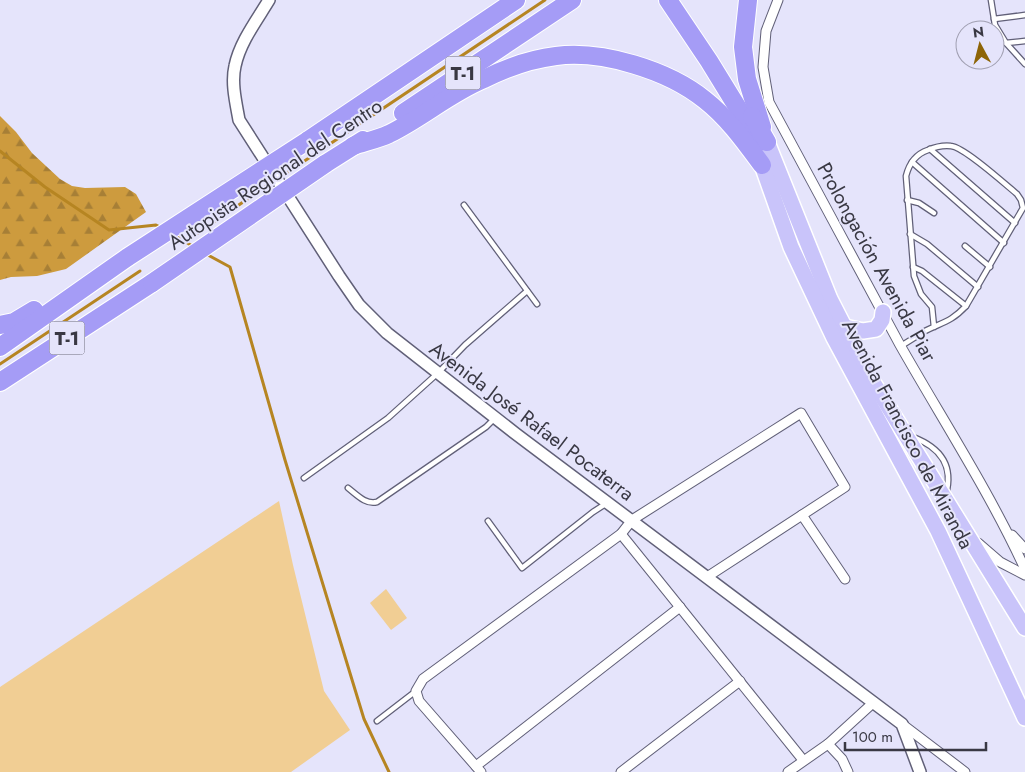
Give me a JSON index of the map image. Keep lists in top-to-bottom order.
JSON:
{
  "streets": {
    "highway": ["T-1", "Autopista Regional del Centro"],
    "main road": ["Avenida Francisco de Miranda"],
    "street": ["Prolongación Avenida Piar", "Avenida José Rafael Pocaterra"]
  },
  "scale_bar": "100 m",
  "north": "top"
}
